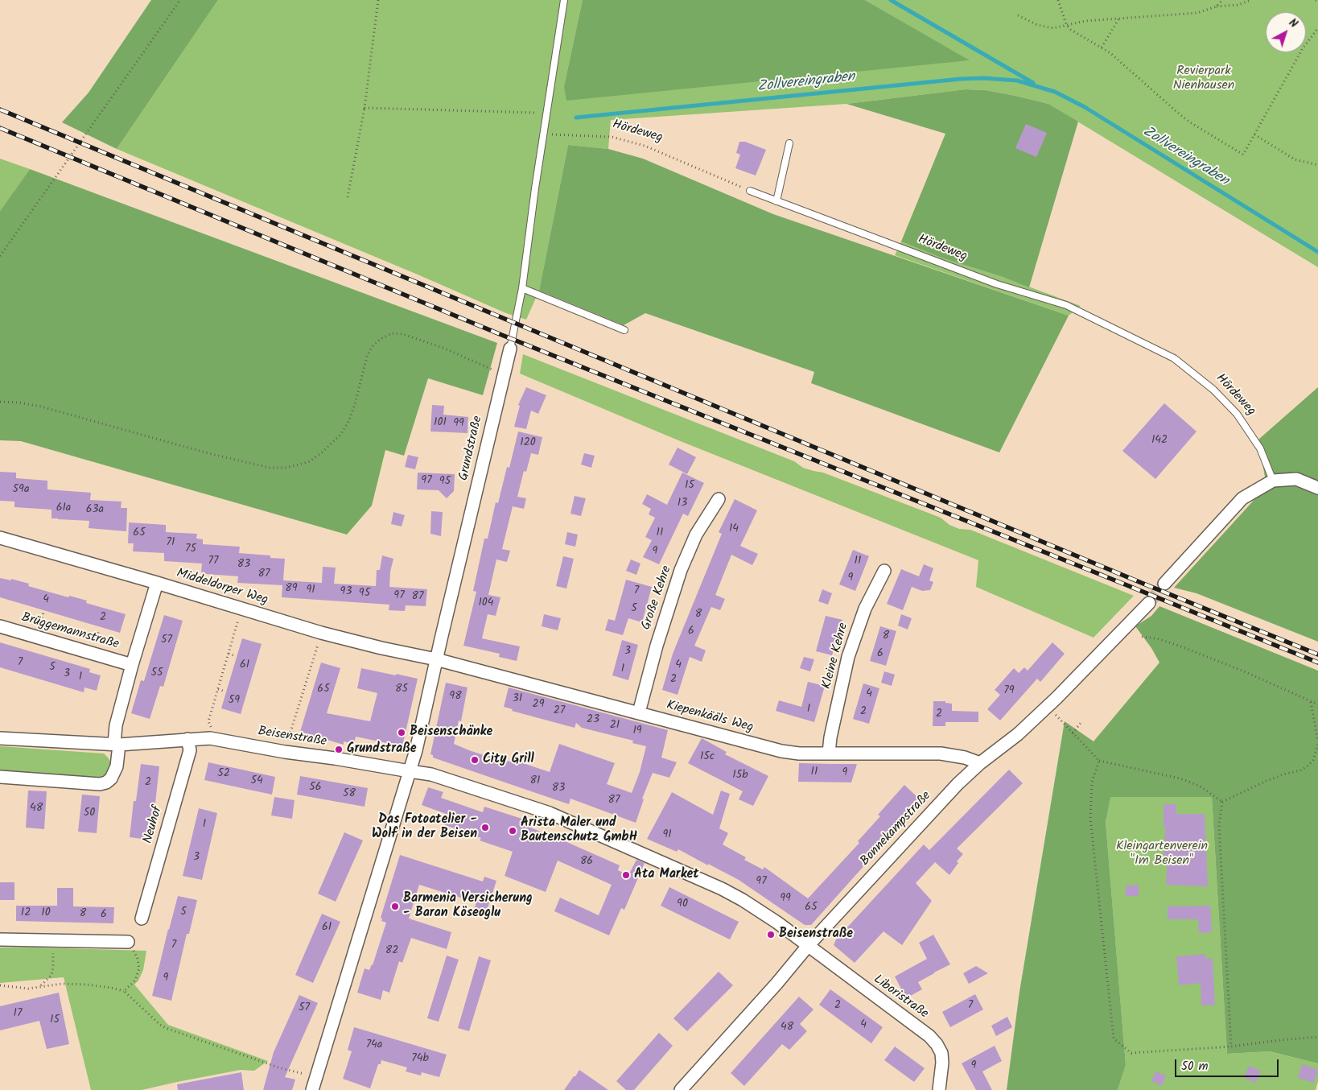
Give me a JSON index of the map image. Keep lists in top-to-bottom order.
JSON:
{
  "streets": {
    "street": [
      "Grundstraße",
      "Middeldorper Weg",
      "Große Kehre",
      "Brüggemannstraße",
      "Kleine Kehre",
      "Kiepenkääls Weg",
      "Beisenstraße",
      "Neuhof",
      "Bonnekampstraße",
      "Liboristraße"
    ],
    "lane": ["Hördeweg"]
  },
  "crossings": [
    ["Grundstraße", "Middeldorper Weg"],
    ["Grundstraße", "Kiepenkääls Weg"],
    ["Grundstraße", "Beisenstraße"],
    ["Middeldorper Weg", "Brüggemannstraße"],
    ["Middeldorper Weg", "Kiepenkääls Weg"],
    ["Große Kehre", "Kiepenkääls Weg"],
    ["Brüggemannstraße", "Beisenstraße"],
    ["Kleine Kehre", "Kiepenkääls Weg"],
    ["Kiepenkääls Weg", "Bonnekampstraße"],
    ["Beisenstraße", "Neuhof"],
    ["Beisenstraße", "Bonnekampstraße"],
    ["Beisenstraße", "Liboristraße"],
    ["Bonnekampstraße", "Liboristraße"]
  ],
  "water": ["Zollvereingraben"],
  "parks": ["Revierpark Nienhausen", "Kleingartenverein \"Im Beisen\""],
  "places": [
    "Beisenschänke",
    "Grundstraße",
    "City Grill",
    "Das Fotoatelier - Wolf in der Beisen",
    "Arista Maler und Bautenschutz GmbH",
    "Ata Market",
    "Barmenia Versicherung - Baran Köseoglu",
    "Beisenstraße"
  ],
  "house_numbers": [
    "101",
    "99",
    "142",
    "120",
    "97",
    "95",
    "15",
    "59a",
    "13",
    "61a",
    "63a",
    "14",
    "65",
    "11",
    "71",
    "75",
    "9",
    "77",
    "11",
    "83",
    "87",
    "9",
    "89",
    "91",
    "7",
    "93",
    "95",
    "97",
    "87",
    "4",
    "104",
    "5",
    "8",
    "2",
    "6",
    "8",
    "57",
    "3",
    "6",
    "7",
    "61",
    "4",
    "5",
    "1",
    "55",
    "3",
    "1",
    "2",
    "65",
    "85",
    "79",
    "4",
    "98",
    "31",
    "59",
    "29",
    "1",
    "27",
    "2",
    "2",
    "23",
    "21",
    "19",
    "15c",
    "11",
    "9",
    "52",
    "15b",
    "54",
    "81",
    "2",
    "56",
    "83",
    "58",
    "87",
    "48",
    "50",
    "1",
    "91",
    "3",
    "86",
    "97",
    "99",
    "90",
    "65",
    "5",
    "12",
    "10",
    "8",
    "6",
    "61",
    "7",
    "82",
    "9",
    "2",
    "7",
    "57",
    "17",
    "15",
    "4",
    "48",
    "74a",
    "74b",
    "9"
  ],
  "scale_bar": "50 m",
  "north": "top right"
}
